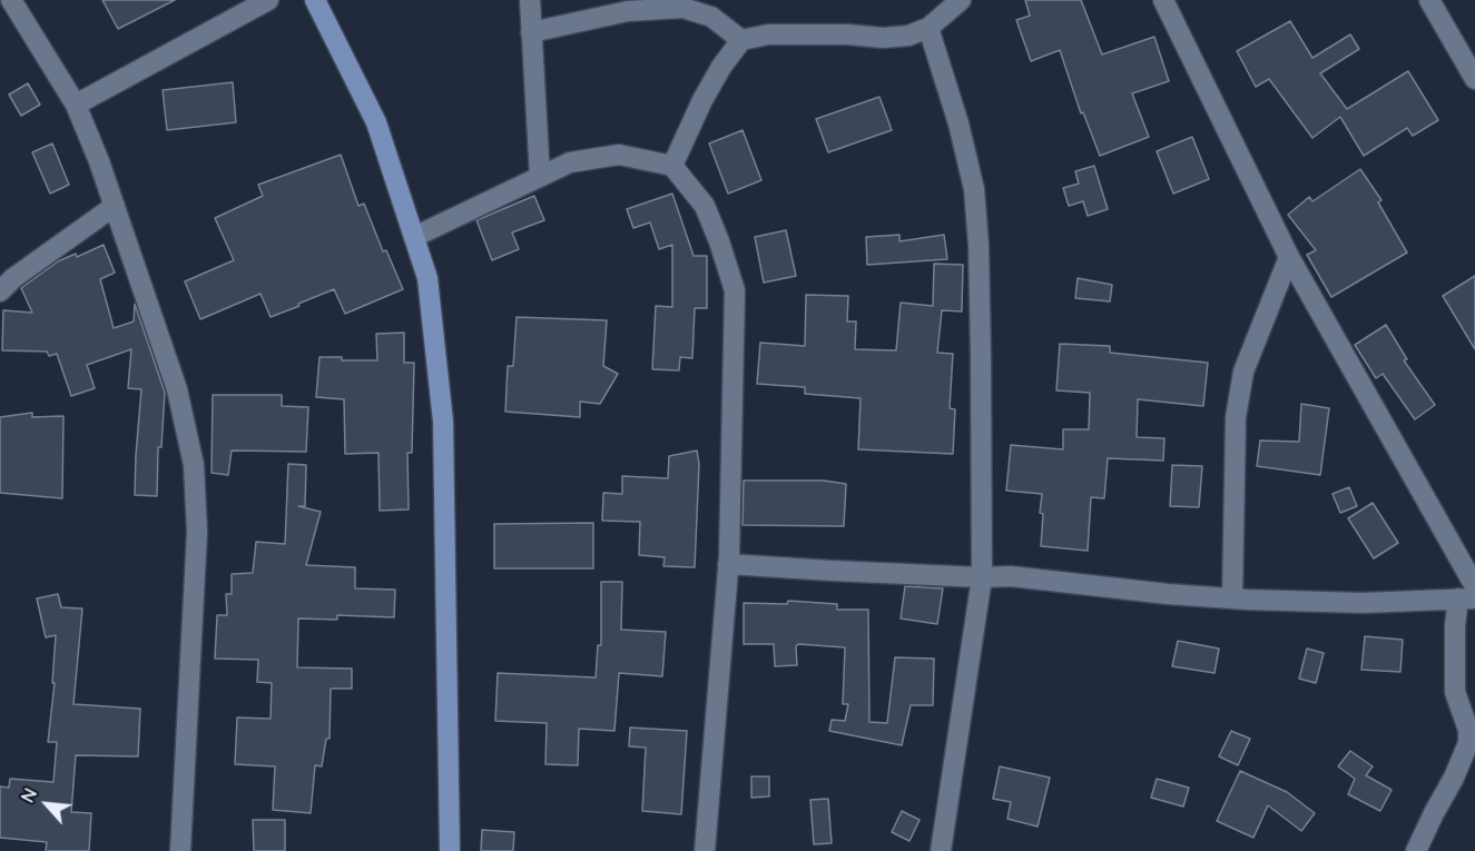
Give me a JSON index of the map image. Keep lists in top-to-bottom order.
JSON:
{
  "north": "top left"
}
